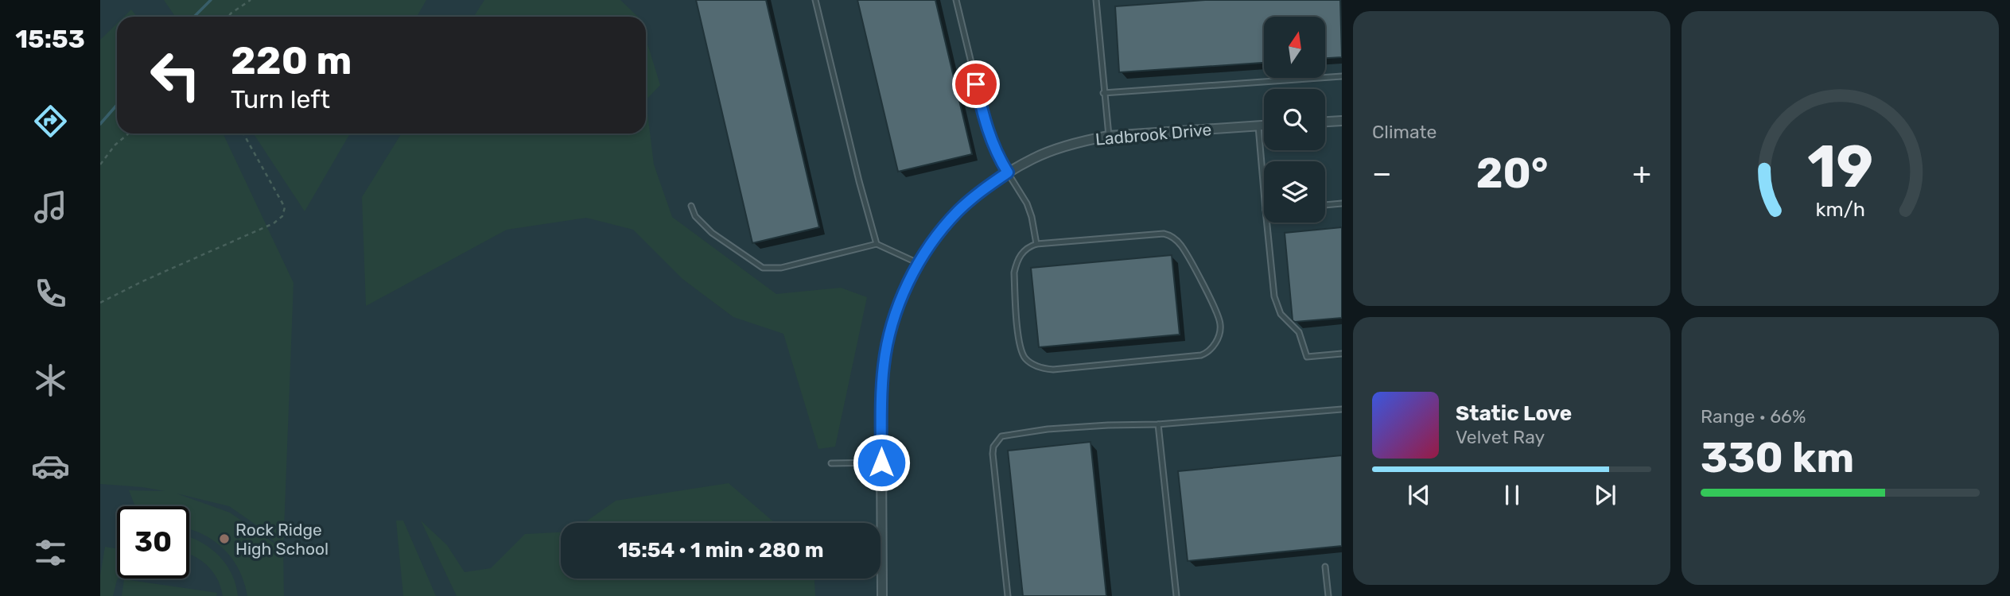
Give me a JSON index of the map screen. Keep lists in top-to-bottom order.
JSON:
{
  "streets": {
    "street": ["Ladbrook Drive"]
  },
  "places": ["Rock Ridge High School"],
  "north": "top",
  "page": {
    "tabs": "15:53",
    "tile": [
      "Climate",
      ["Range · 66%", "330 km"]
    ],
    "turn": ["220 m", "Turn left"],
    "heat": ["−", "20°", "+"],
    "song": ["Static Love", "Velvet Ray"],
    "limit": "30",
    "trip": "15:54 · 1 min · 280 m",
    "gauge": ["19", "km/h"]
  }
}
